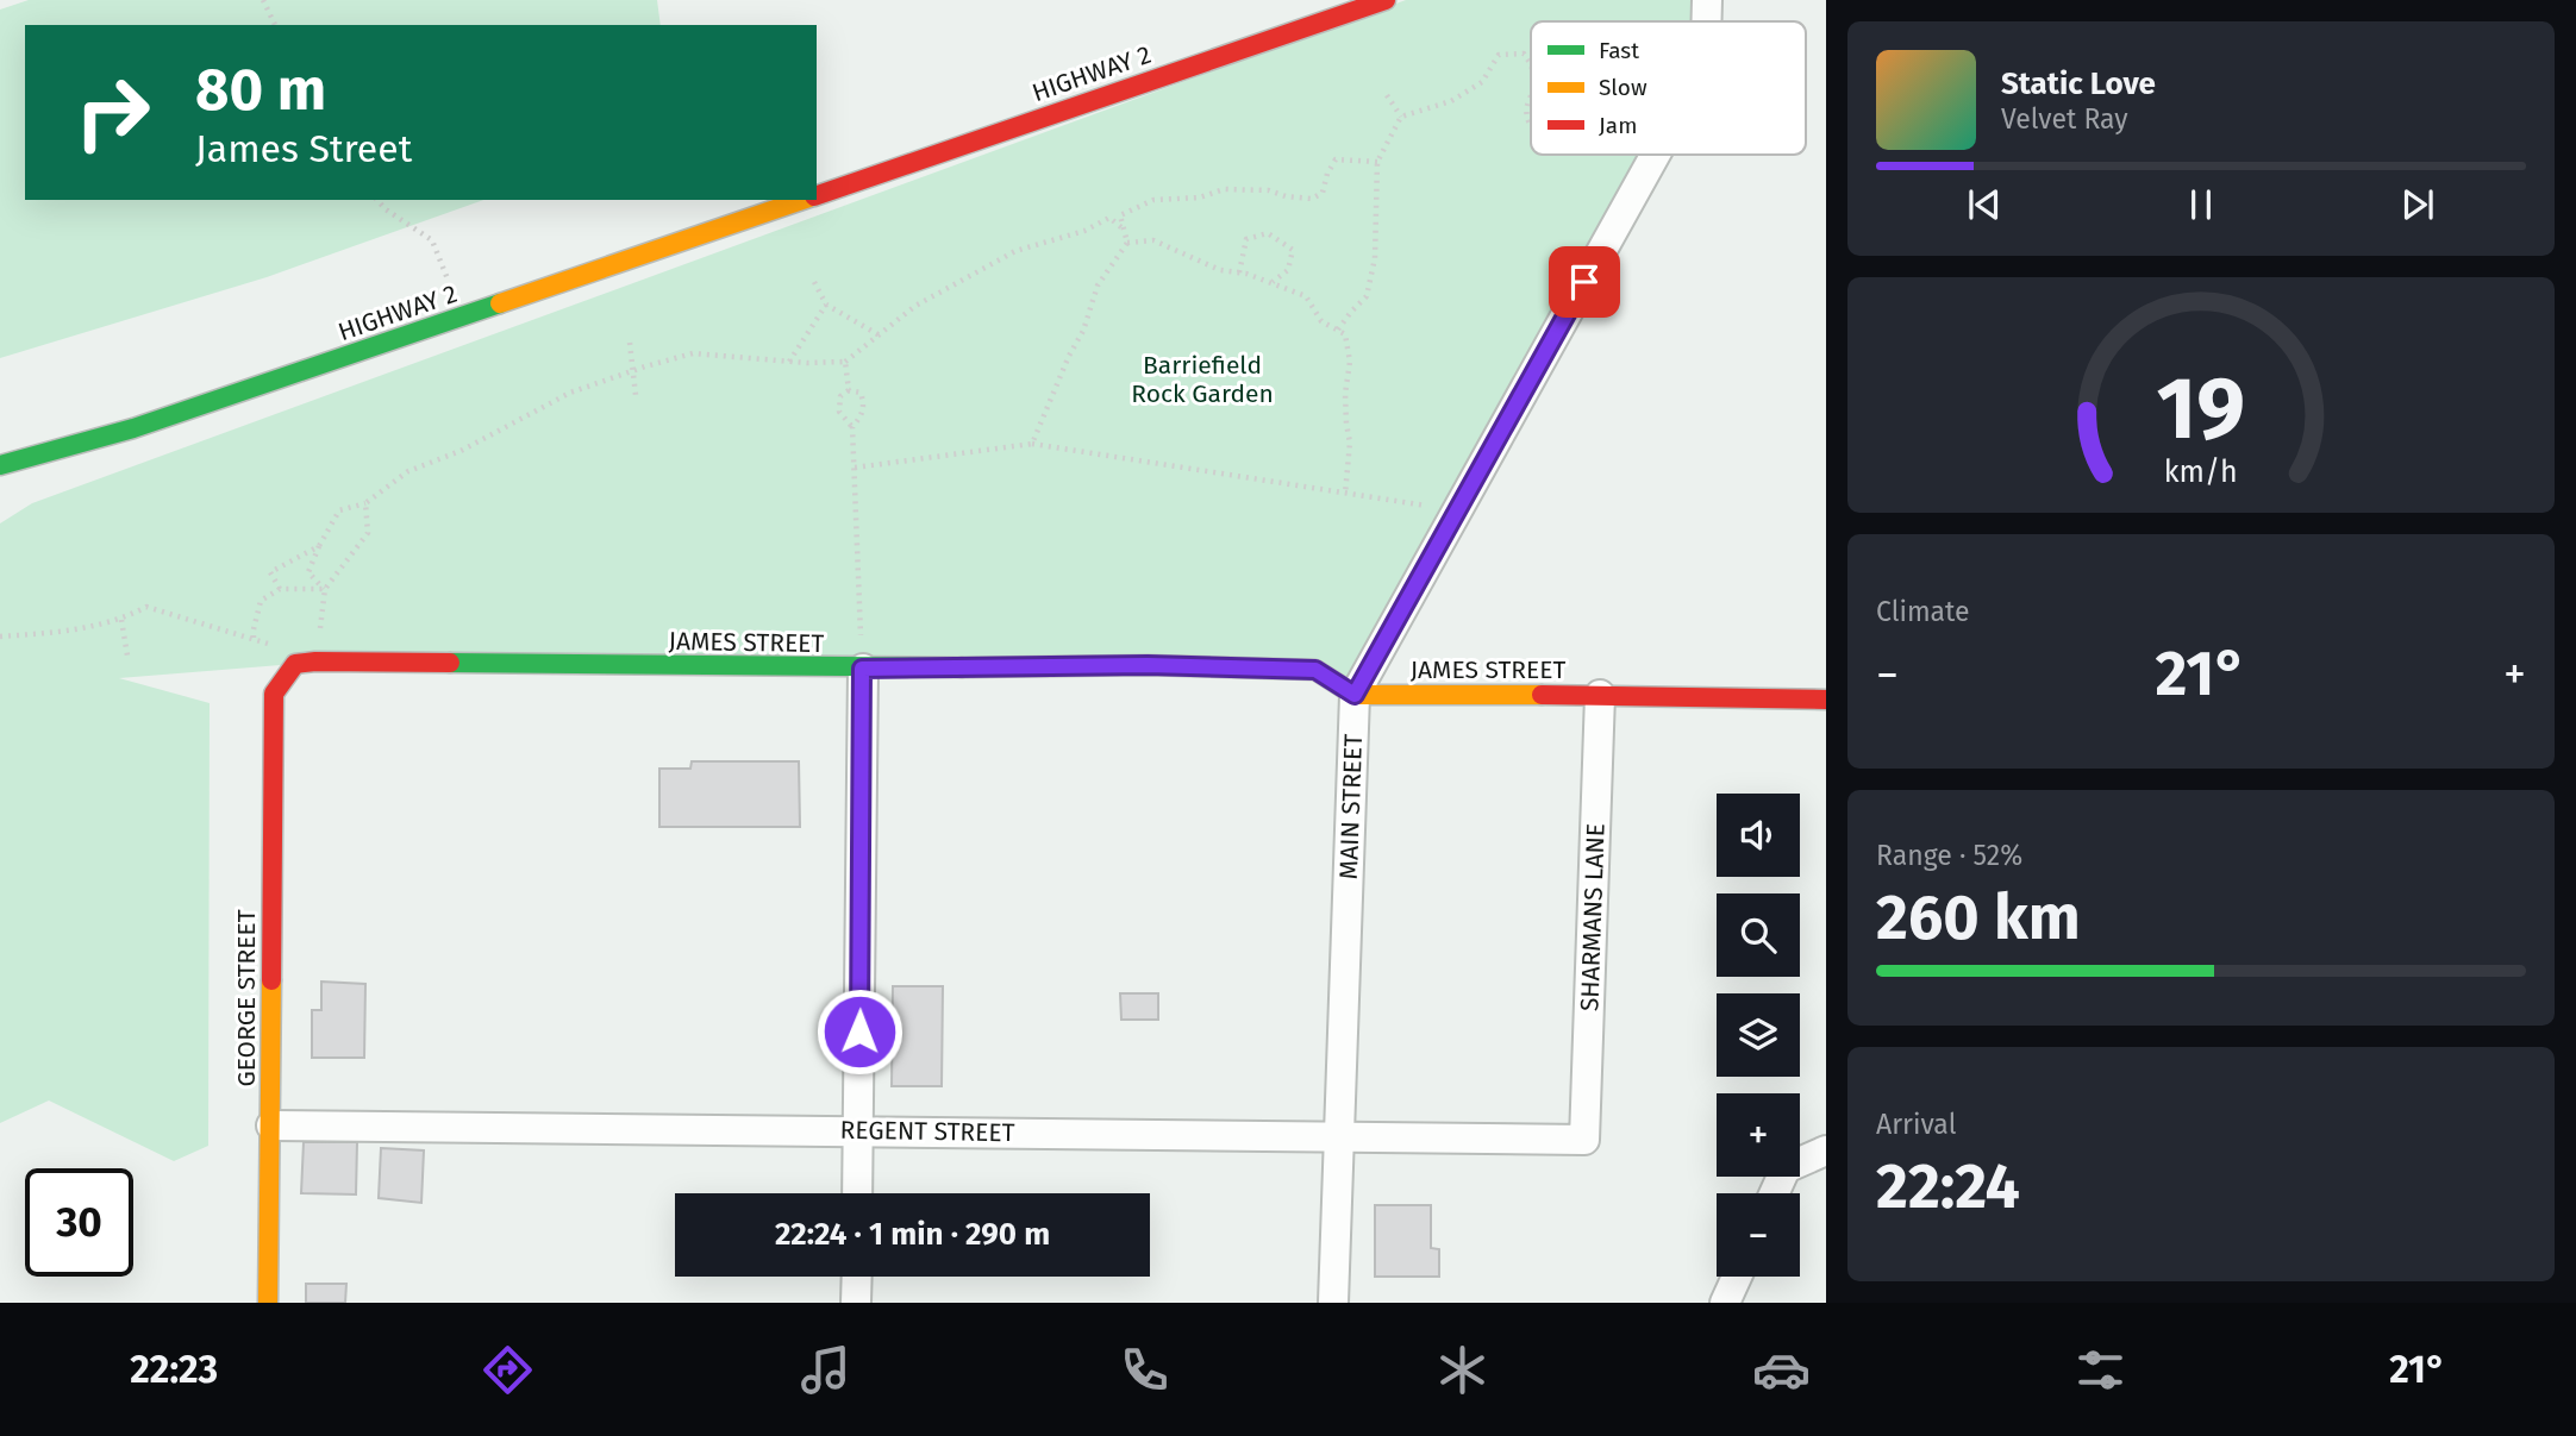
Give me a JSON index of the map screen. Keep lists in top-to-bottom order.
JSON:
{
  "streets": {
    "street": [
      "HIGHWAY 2",
      "JAMES STREET",
      "MAIN STREET",
      "SHARMANS LANE",
      "GEORGE STREET",
      "REGENT STREET"
    ]
  },
  "crossings": [
    ["JAMES STREET", "MAIN STREET"],
    ["JAMES STREET", "SHARMANS LANE"],
    ["JAMES STREET", "GEORGE STREET"],
    ["MAIN STREET", "REGENT STREET"],
    ["SHARMANS LANE", "REGENT STREET"],
    ["GEORGE STREET", "REGENT STREET"]
  ],
  "parks": ["Barriefield Rock Garden"],
  "legend": ["Fast", "Slow", "Jam"],
  "page": {
    "turn": ["80 m", "James Street"],
    "song": ["Static Love", "Velvet Ray"],
    "tile": [
      "Climate",
      ["Range · 52%", "260 km"],
      ["Arrival", "22:24"]
    ],
    "heat": ["−", "21°", "+"],
    "map_buttons": ["+", "−"],
    "limit": "30",
    "trip": "22:24 · 1 min · 290 m",
    "tabs": ["22:23", "21°"],
    "gauge": ["19", "km/h"]
  }
}
